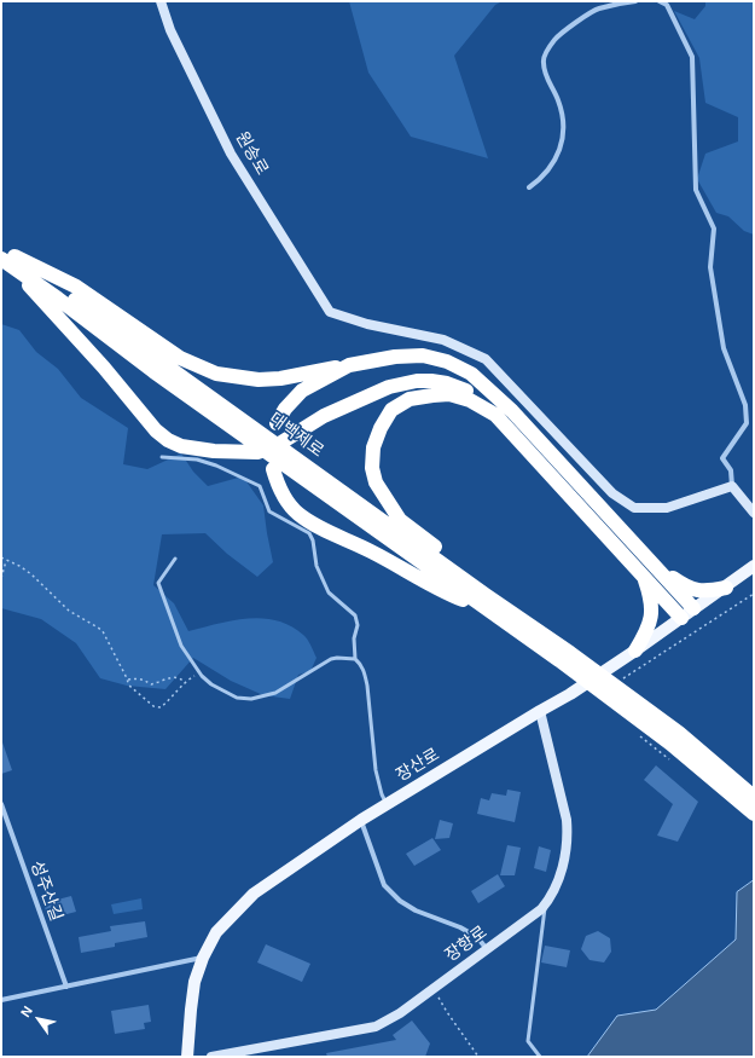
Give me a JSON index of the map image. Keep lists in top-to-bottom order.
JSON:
{
  "streets": {
    "highway": ["대백제로"],
    "main road": ["장산로"],
    "street": ["원송로", "성주산길", "장항로"]
  },
  "crossings": [
    ["장산로", "장항로"]
  ],
  "north": "top left"
}
